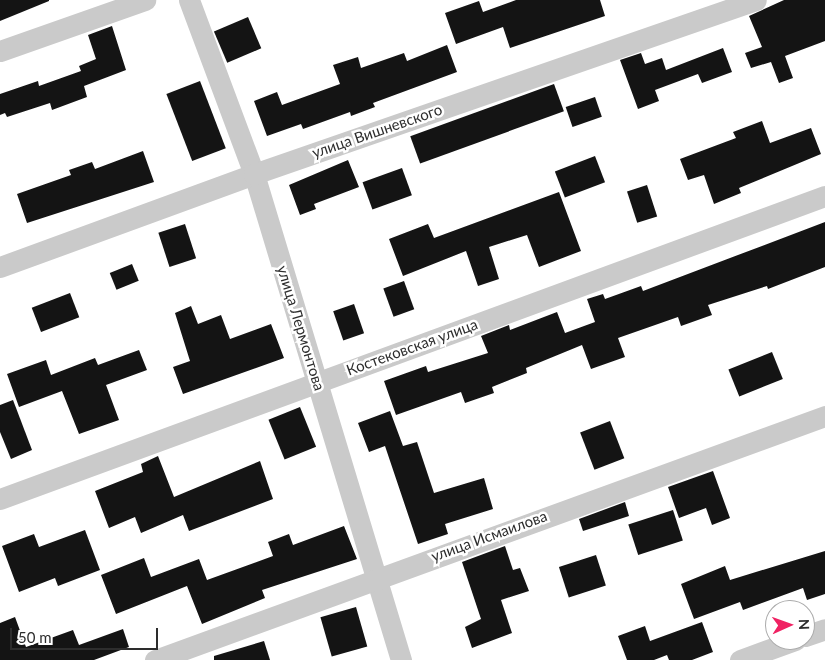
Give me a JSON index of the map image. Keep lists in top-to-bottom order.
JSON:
{
  "streets": {
    "street": [
      "улица Вишневского",
      "улица Лермонтова",
      "Костековская улица",
      "улица Исмаилова"
    ]
  },
  "crossings": [
    ["улица Вишневского", "улица Лермонтова"],
    ["улица Лермонтова", "Костековская улица"],
    ["улица Лермонтова", "улица Исмаилова"]
  ],
  "scale_bar": "50 m",
  "north": "right"
}
